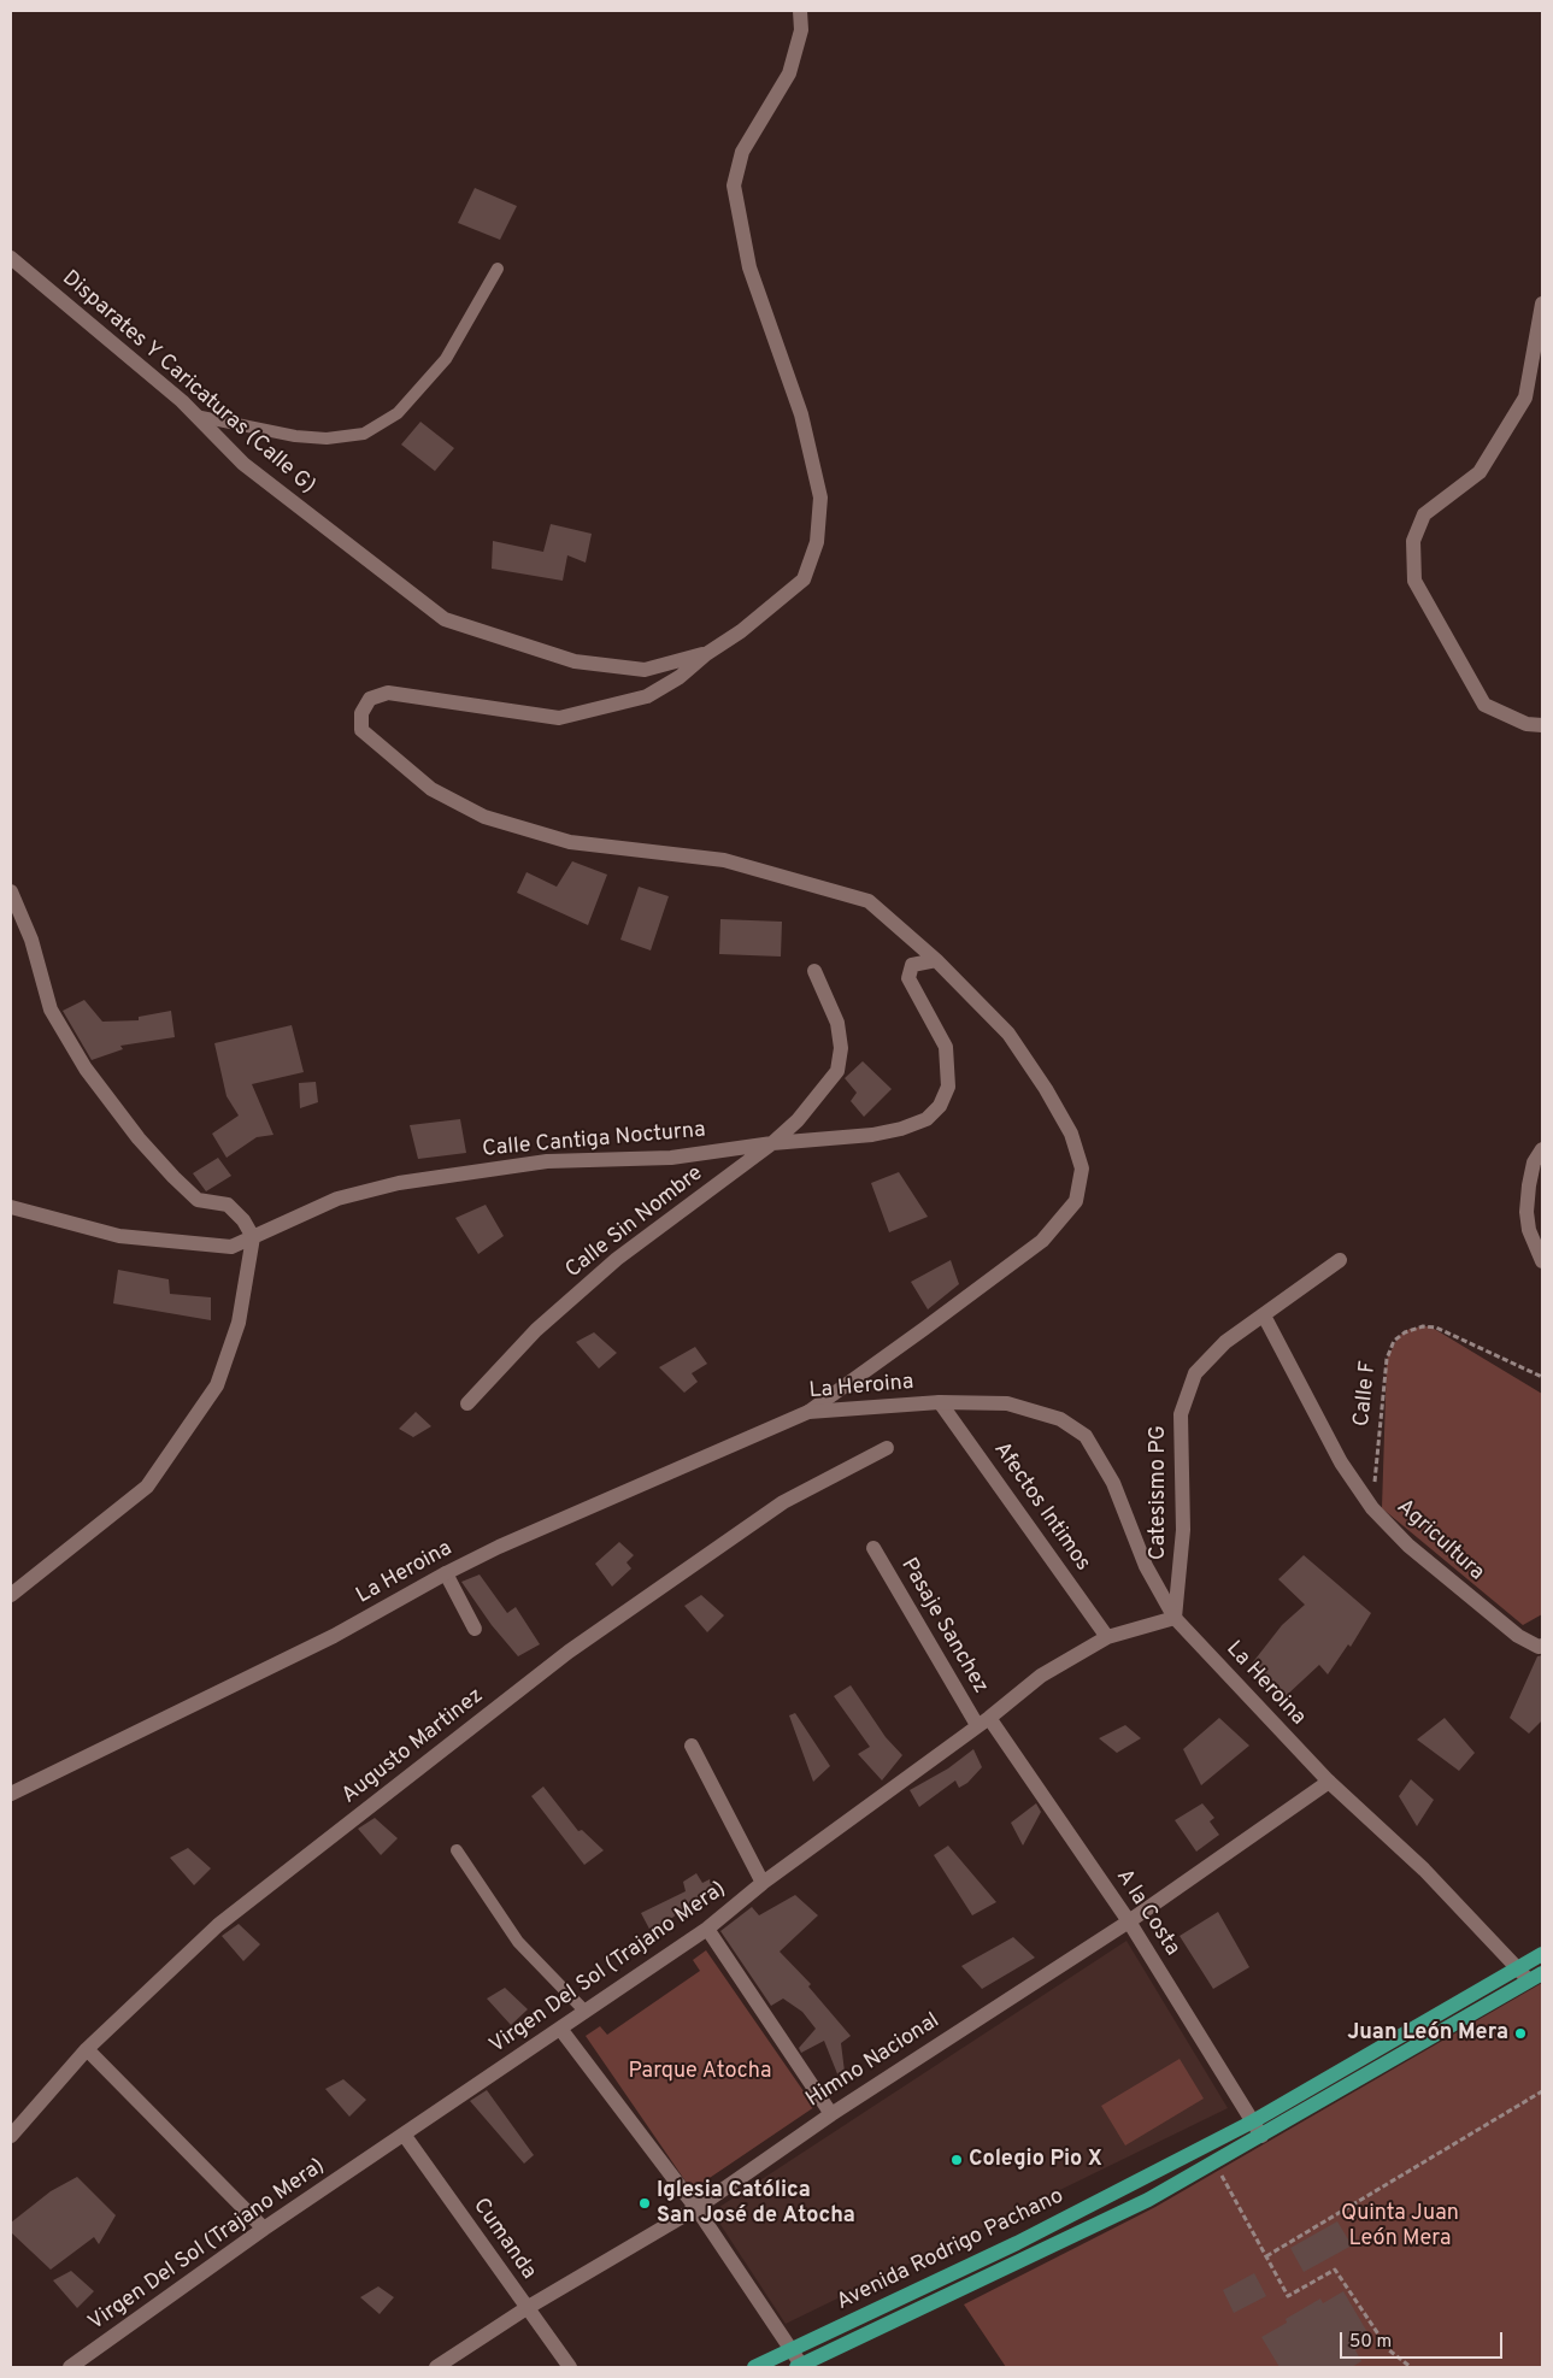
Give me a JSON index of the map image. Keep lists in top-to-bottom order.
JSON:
{
  "streets": {
    "main road": ["Avenida Rodrigo Pachano"],
    "street": [
      "Disparates Y Caricaturas (Calle G)",
      "Calle Cantiga Nocturna",
      "Calle Sin Nombre",
      "La Heroina",
      "Catesismo PG",
      "Afectos Intimos",
      "Agricultura",
      "Pasaje Sanchez",
      "Augusto Martinez",
      "A la Costa",
      "Virgen Del Sol (Trajano Mera)",
      "Himno Nacional",
      "Cumanda"
    ],
    "path": ["Calle F"]
  },
  "crossings": [
    ["Calle Cantiga Nocturna", "Calle Sin Nombre"],
    ["La Heroina", "Catesismo PG"],
    ["La Heroina", "Afectos Intimos"],
    ["La Heroina", "Virgen Del Sol (Trajano Mera)"],
    ["La Heroina", "Himno Nacional"],
    ["La Heroina", "Avenida Rodrigo Pachano"],
    ["Calle F", "Agricultura"],
    ["Catesismo PG", "Agricultura"],
    ["Catesismo PG", "Virgen Del Sol (Trajano Mera)"],
    ["Afectos Intimos", "Virgen Del Sol (Trajano Mera)"],
    ["Pasaje Sanchez", "A la Costa"],
    ["Pasaje Sanchez", "Virgen Del Sol (Trajano Mera)"],
    ["A la Costa", "Virgen Del Sol (Trajano Mera)"],
    ["A la Costa", "Himno Nacional"],
    ["A la Costa", "Avenida Rodrigo Pachano"],
    ["Virgen Del Sol (Trajano Mera)", "Cumanda"],
    ["Himno Nacional", "Cumanda"]
  ],
  "parks": ["Parque Atocha", "Quinta Juan León Mera"],
  "places": ["Juan León Mera", "Colegio Pio X", "Iglesia Católica San José de Atocha"],
  "scale_bar": "50 m"
}
